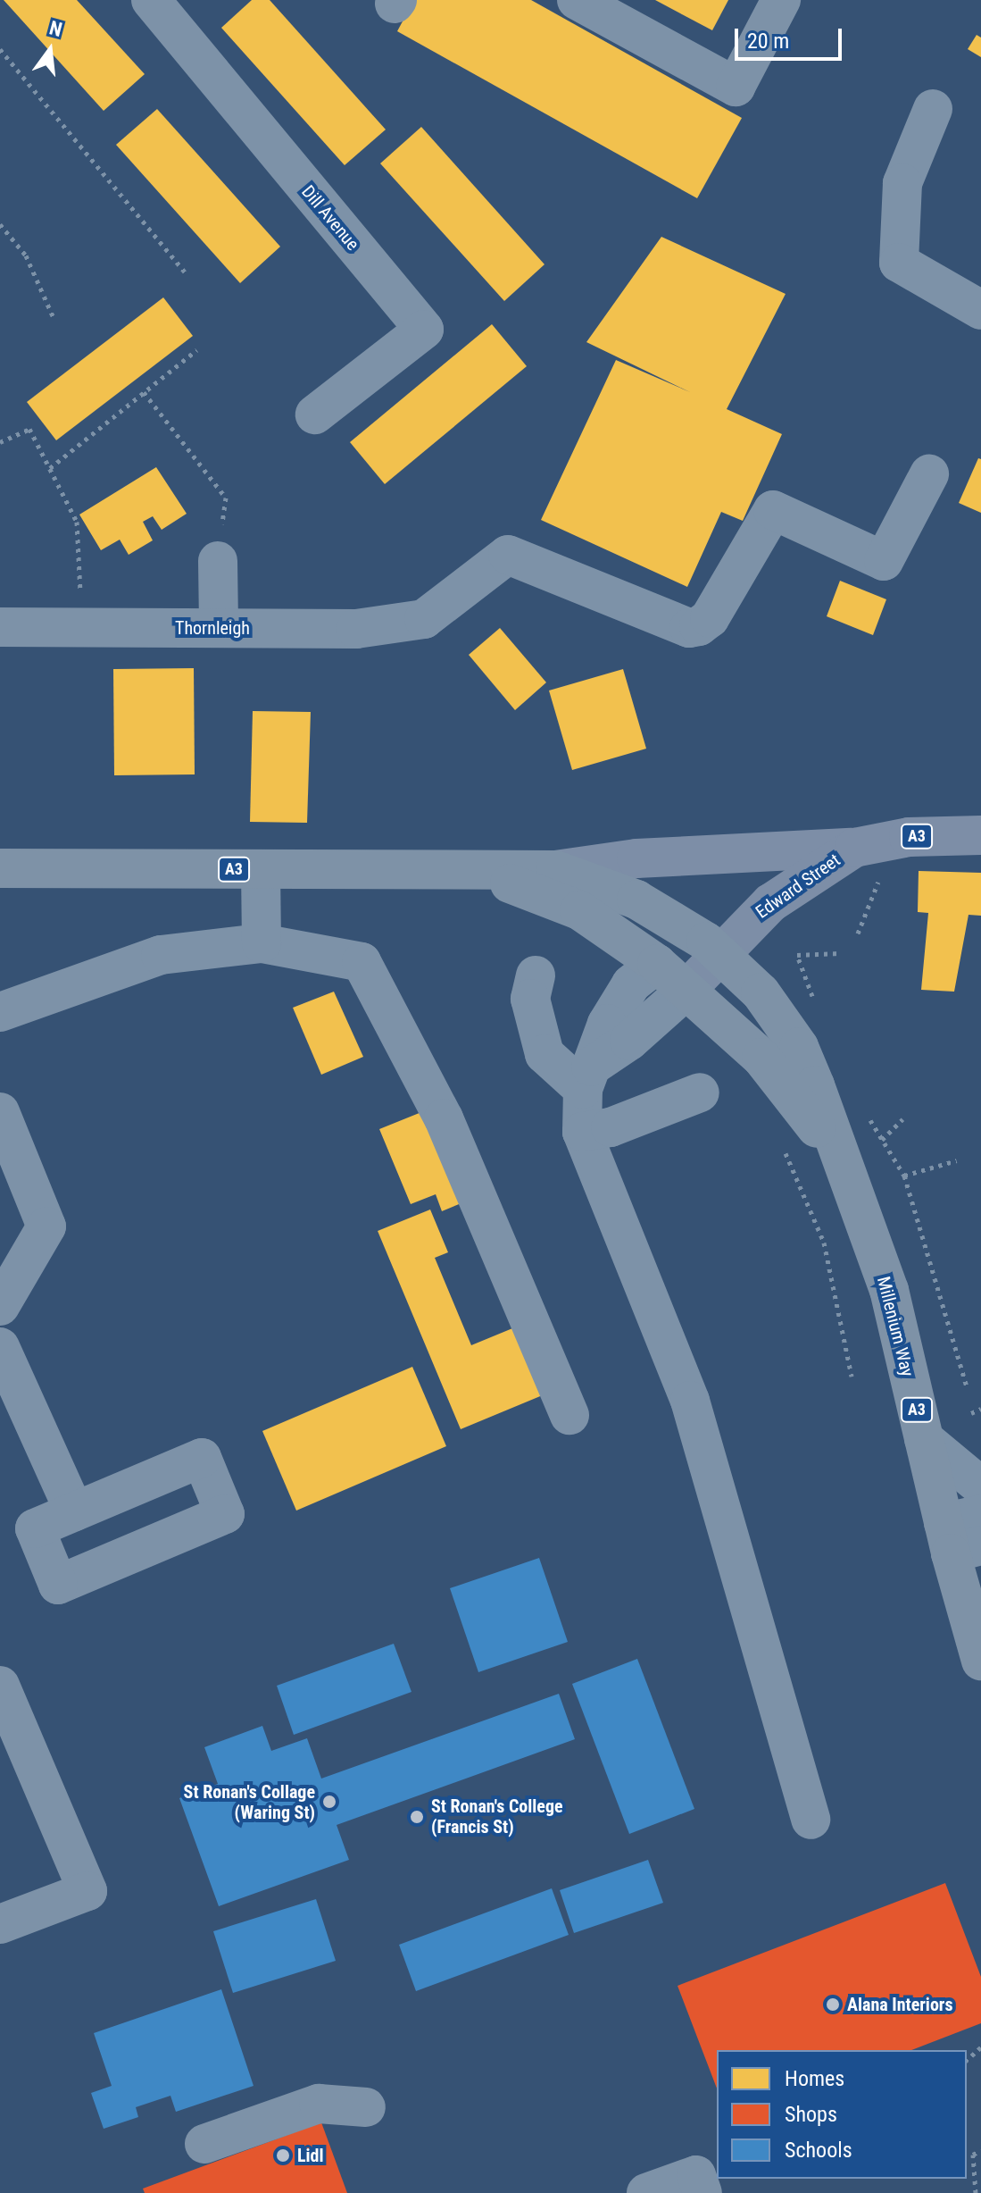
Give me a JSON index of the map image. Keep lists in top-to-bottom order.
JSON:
{
  "streets": {
    "highway": ["A3", "Millenium Way"],
    "main road": ["Edward Street"],
    "street": ["Dill Avenue", "Thornleigh"]
  },
  "crossings": [
    ["A3", "Edward Street"],
    ["A3", "Millenium Way"],
    ["Edward Street", "Millenium Way"]
  ],
  "places": [
    "St Ronan's Collage (Waring St)",
    "St Ronan's College (Francis St)",
    "Alana Interiors",
    "Lidl"
  ],
  "legend": ["Homes", "Shops", "Schools"],
  "scale_bar": "20 m",
  "north": "top"
}
